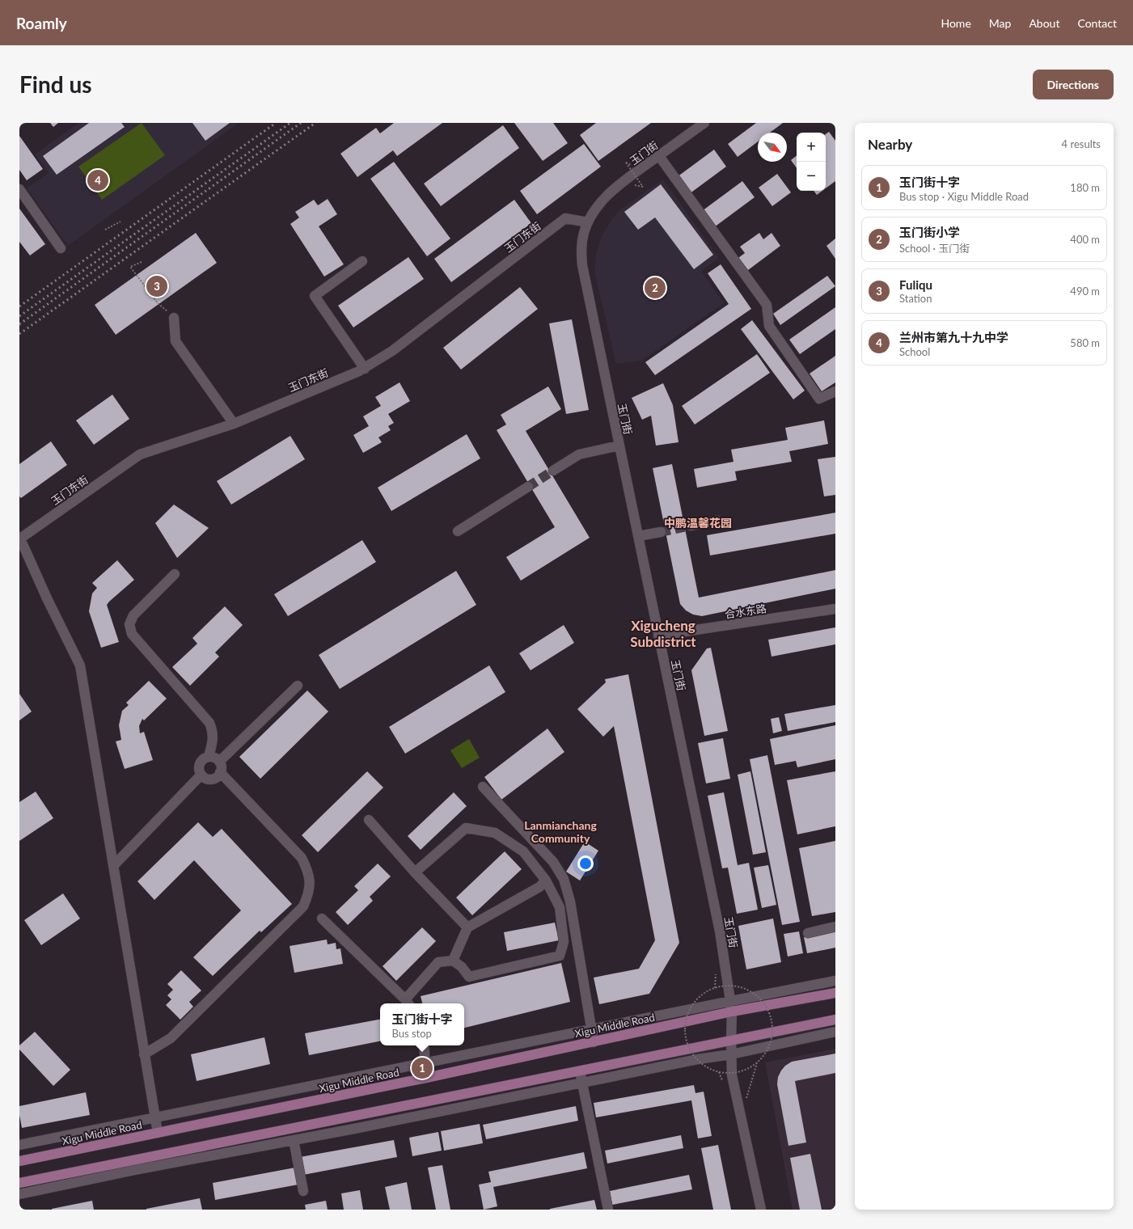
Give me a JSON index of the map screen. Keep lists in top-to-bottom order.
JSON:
{
  "streets": {
    "main road": ["Xigu Middle Road"],
    "street": ["玉门街", "玉门东街", "合水东路"]
  },
  "crossings": [
    ["玉门街", "玉门东街"],
    ["玉门街", "合水东路"],
    ["玉门街", "Xigu Middle Road"]
  ],
  "districts": ["中鹏温馨花园", "Xigucheng Subdistrict", "Lanmianchang Community"],
  "north": "bottom right",
  "page": {
    "header": "Roamly",
    "nav": [
      "Home",
      "Map",
      "About",
      "Contact"
    ],
    "buttons": "Directions",
    "title": "Find us",
    "heading": ["Nearby", "4 results"],
    "map_buttons": ["+", "−"],
    "list": [
      {
        "mark": "1",
        "name": "玉门街十字",
        "note": "Bus stop · Xigu Middle Road",
        "value": "180 m"
      },
      {
        "mark": "2",
        "name": "玉门街小学",
        "note": "School · 玉门街",
        "value": "400 m"
      },
      {
        "mark": "3",
        "name": "Fuliqu",
        "note": "Station",
        "value": "490 m"
      },
      {
        "mark": "4",
        "name": "兰州市第九十九中学",
        "note": "School",
        "value": "580 m"
      }
    ],
    "pins": [
      "4",
      "3",
      "2",
      "1"
    ],
    "popup": ["玉门街十字", "Bus stop"]
  }
}
